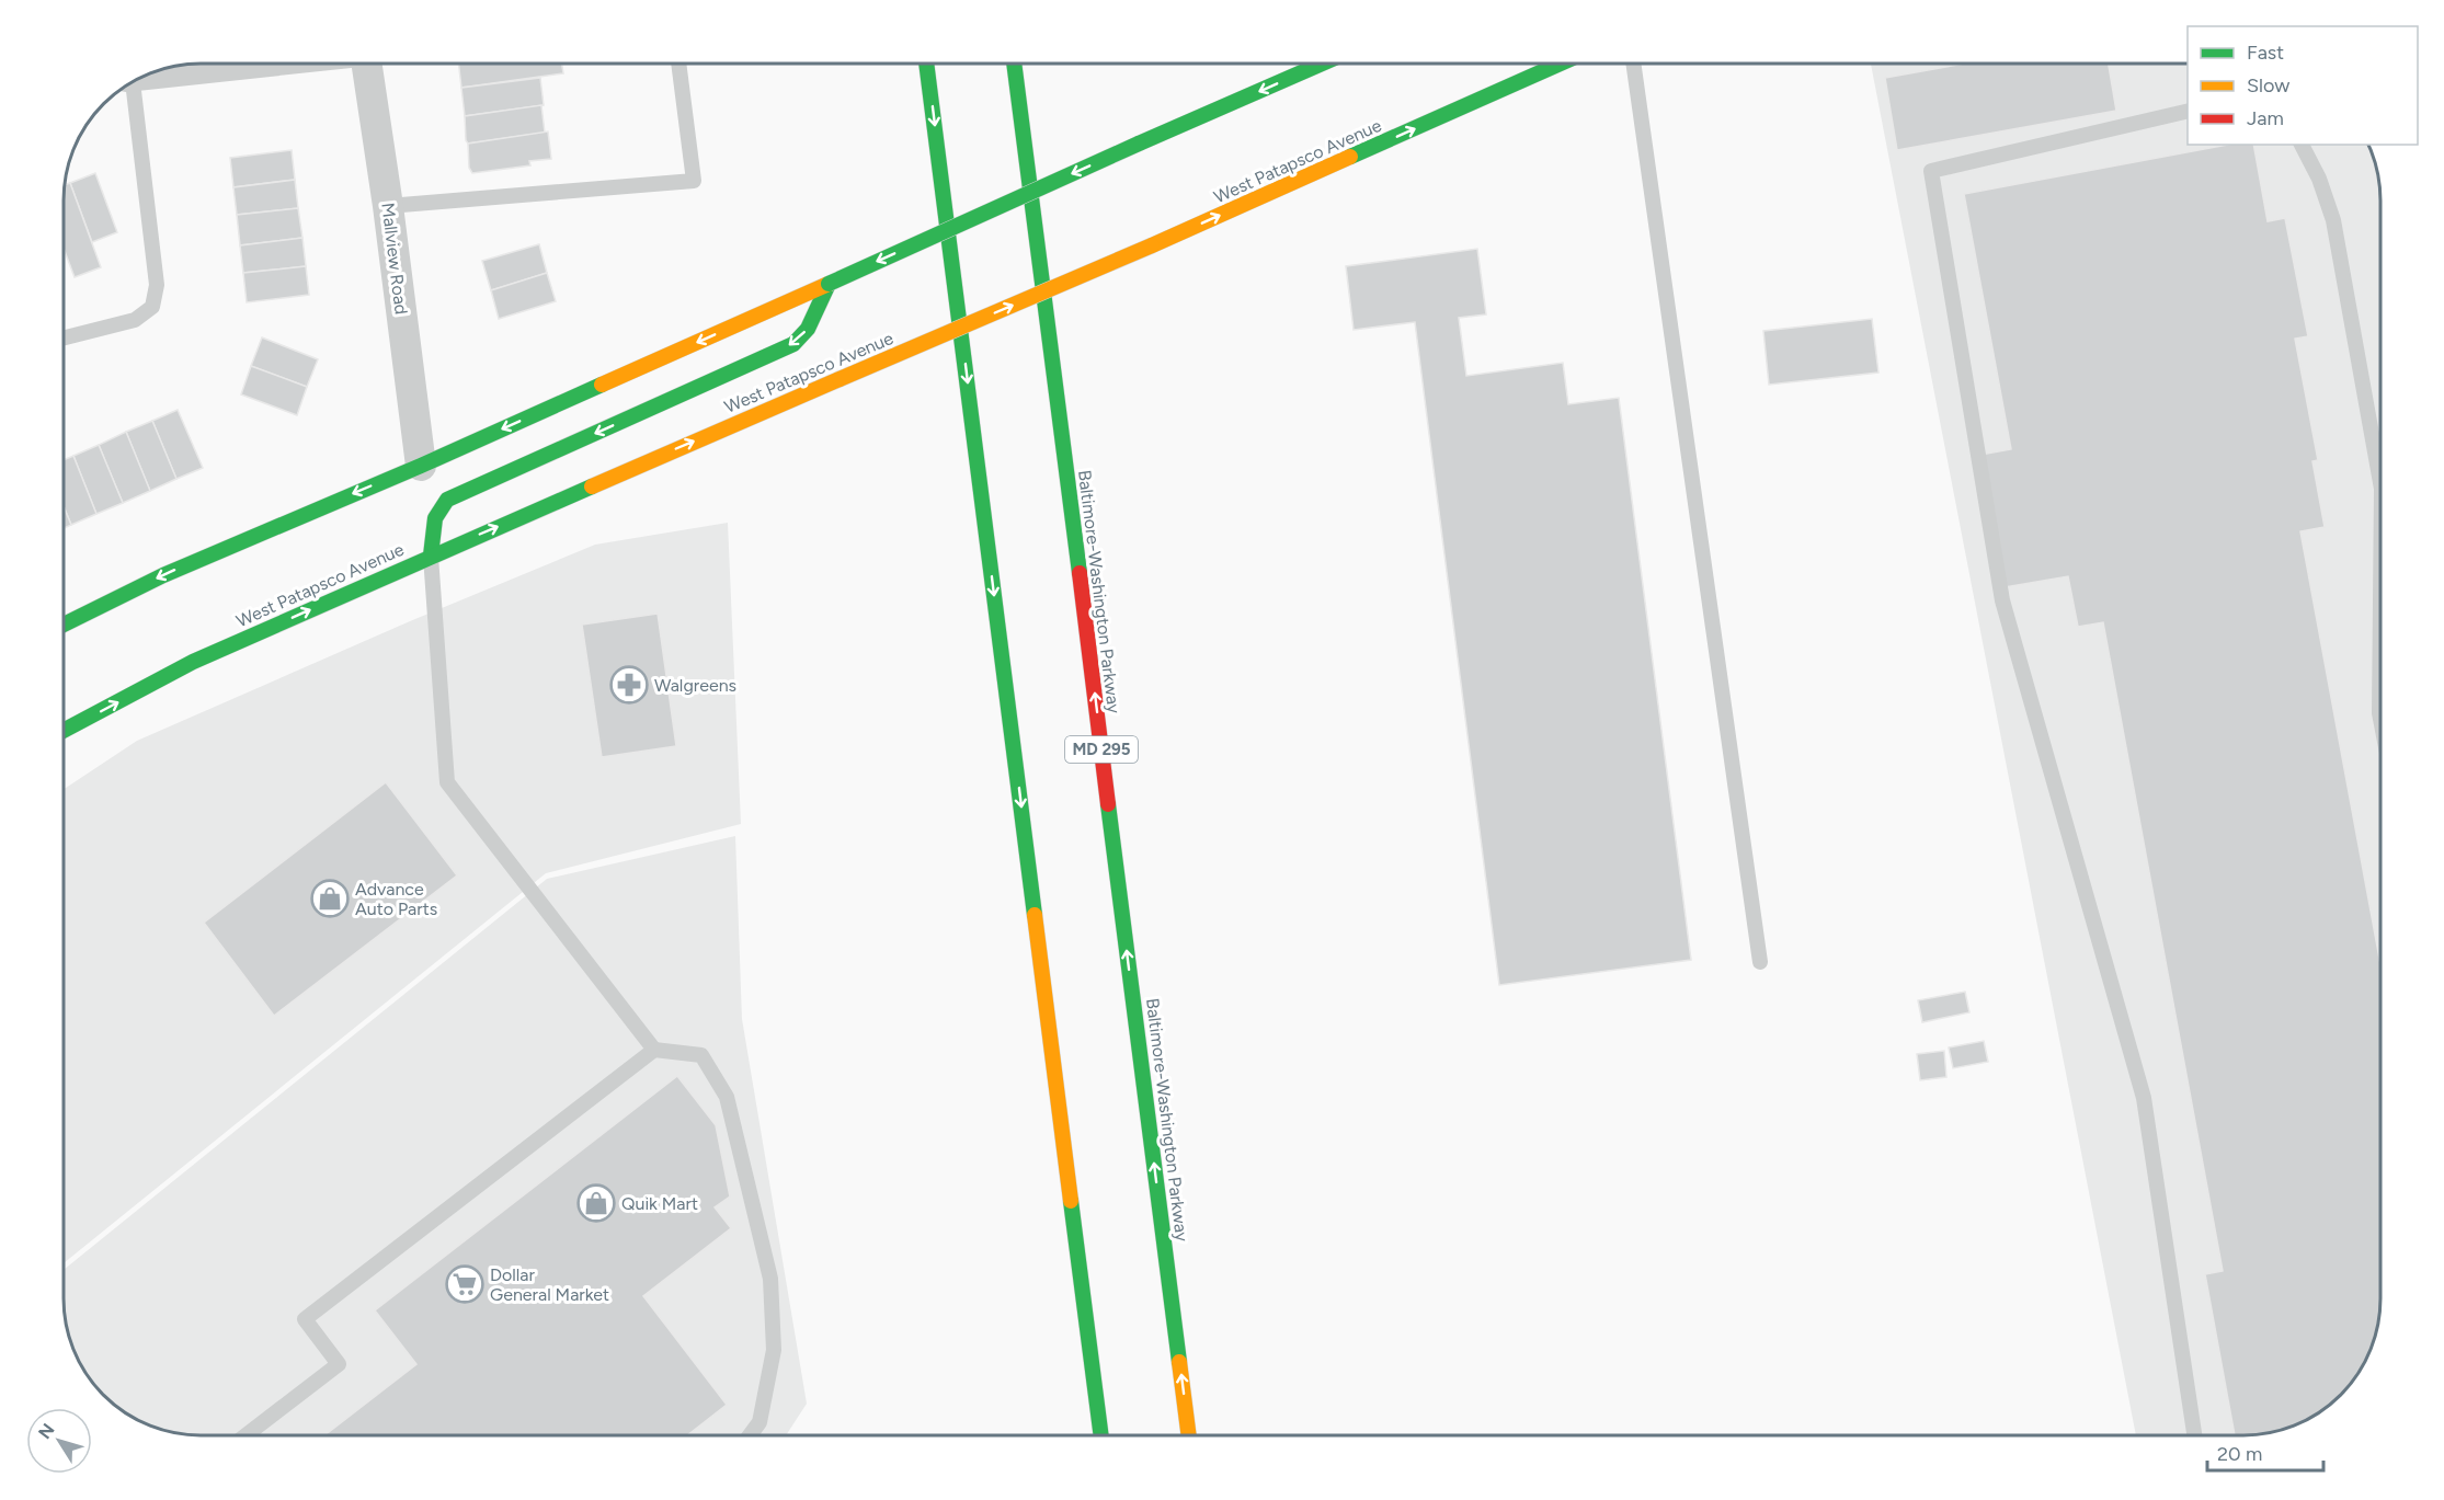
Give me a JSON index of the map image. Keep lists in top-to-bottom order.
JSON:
{
  "streets": {
    "main road": ["West Patapsco Avenue", "Baltimore-Washington Parkway", "MD 295"],
    "street": ["Mallview Road"]
  },
  "places": {
    "pharmacy": ["Walgreens"],
    "shop": ["Advance Auto Parts", "Quik Mart"],
    "supermarket": ["Dollar General Market"]
  },
  "legend": ["Fast", "Slow", "Jam"],
  "scale_bar": "20 m",
  "north": "top left"
}
